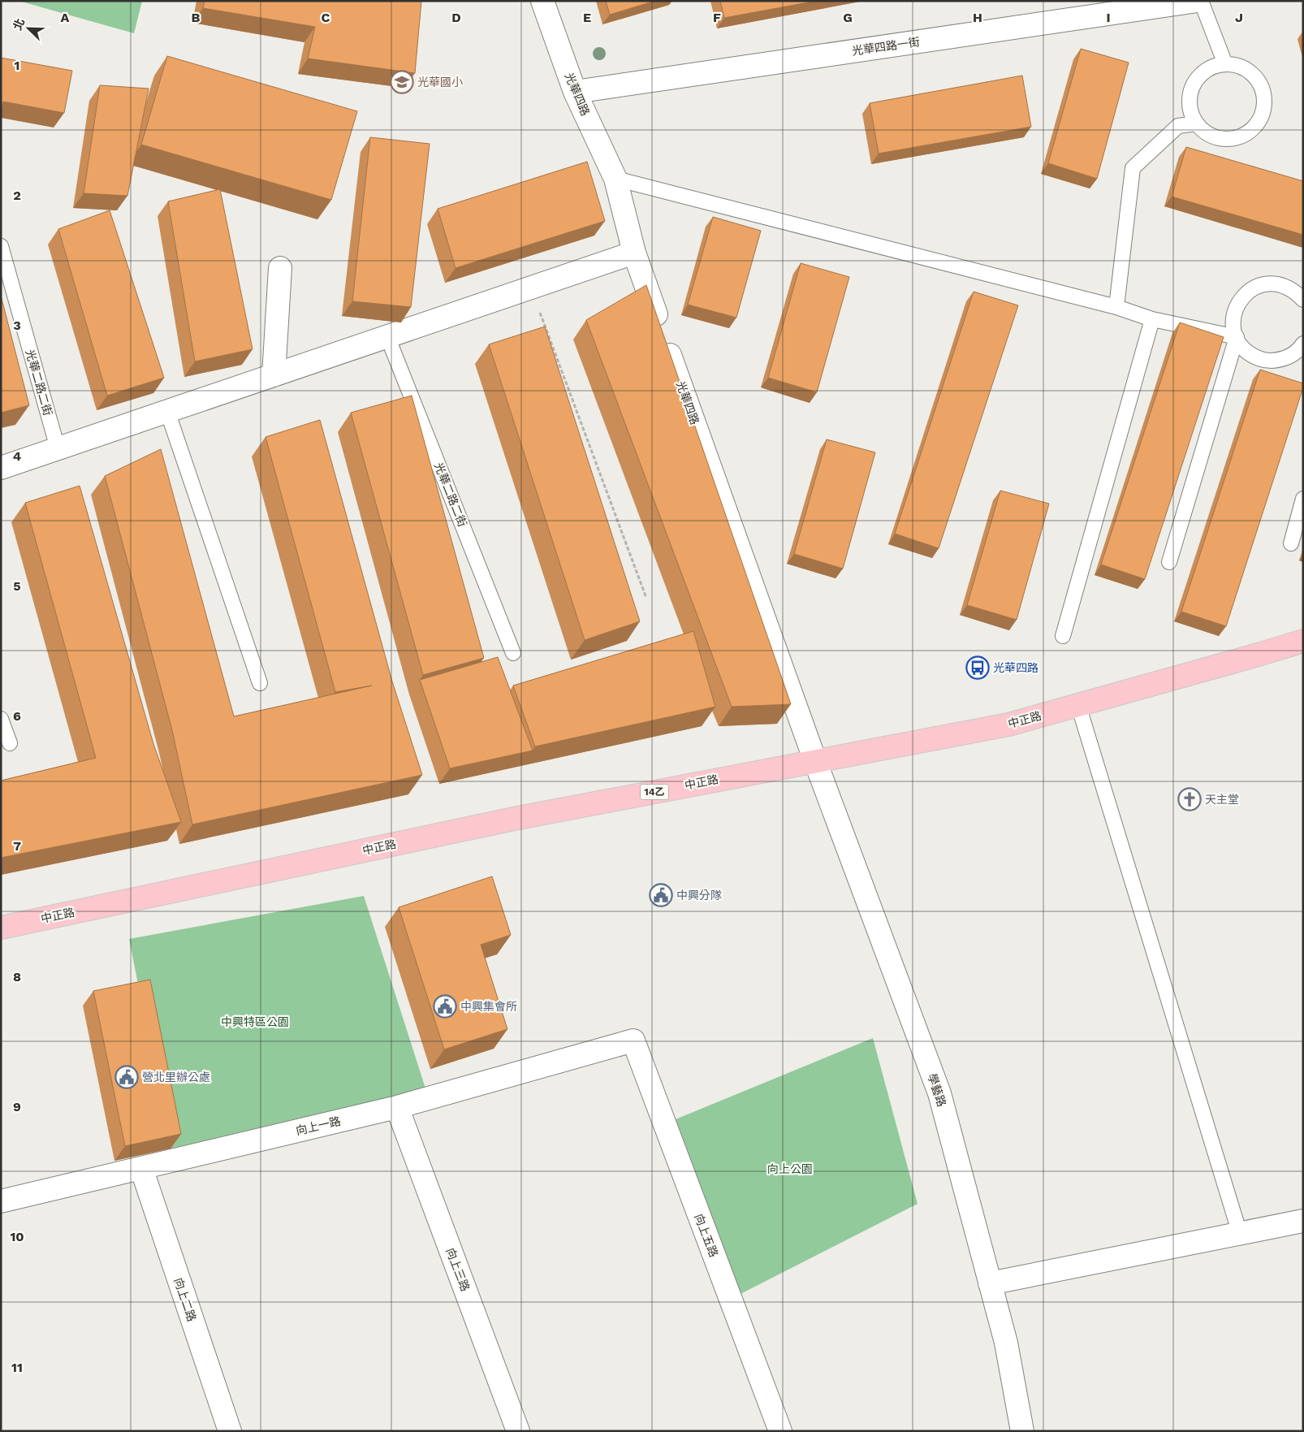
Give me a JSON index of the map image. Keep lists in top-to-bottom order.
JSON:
{
  "streets": {
    "main road": ["中正路", "14乙"],
    "street": [
      "光華四路一街",
      "光華四路",
      "學藝路",
      "向上一路",
      "向上五路",
      "向上三路",
      "向上二路"
    ],
    "lane": ["光華二路二街"]
  },
  "crossings": [
    ["光華四路一街", "光華四路"],
    ["光華四路", "中正路"],
    ["光華四路", "學藝路"],
    ["中正路", "學藝路"],
    ["向上一路", "向上五路"],
    ["向上一路", "向上三路"],
    ["向上一路", "向上二路"]
  ],
  "parks": ["中興特區公園", "向上公園"],
  "places": {
    "school or university": ["光華國小"],
    "bus stop": ["光華四路"],
    "church": ["天主堂"],
    "public building": ["中興分隊", "中興集會所", "營北里辦公處"]
  },
  "north": "top left",
  "grid": {
    "columns": [
      "A",
      "B",
      "C",
      "D",
      "E",
      "F",
      "G",
      "H",
      "I",
      "J"
    ],
    "rows": [
      "1",
      "2",
      "3",
      "4",
      "5",
      "6",
      "7",
      "8",
      "9",
      "10",
      "11"
    ]
  }
}
